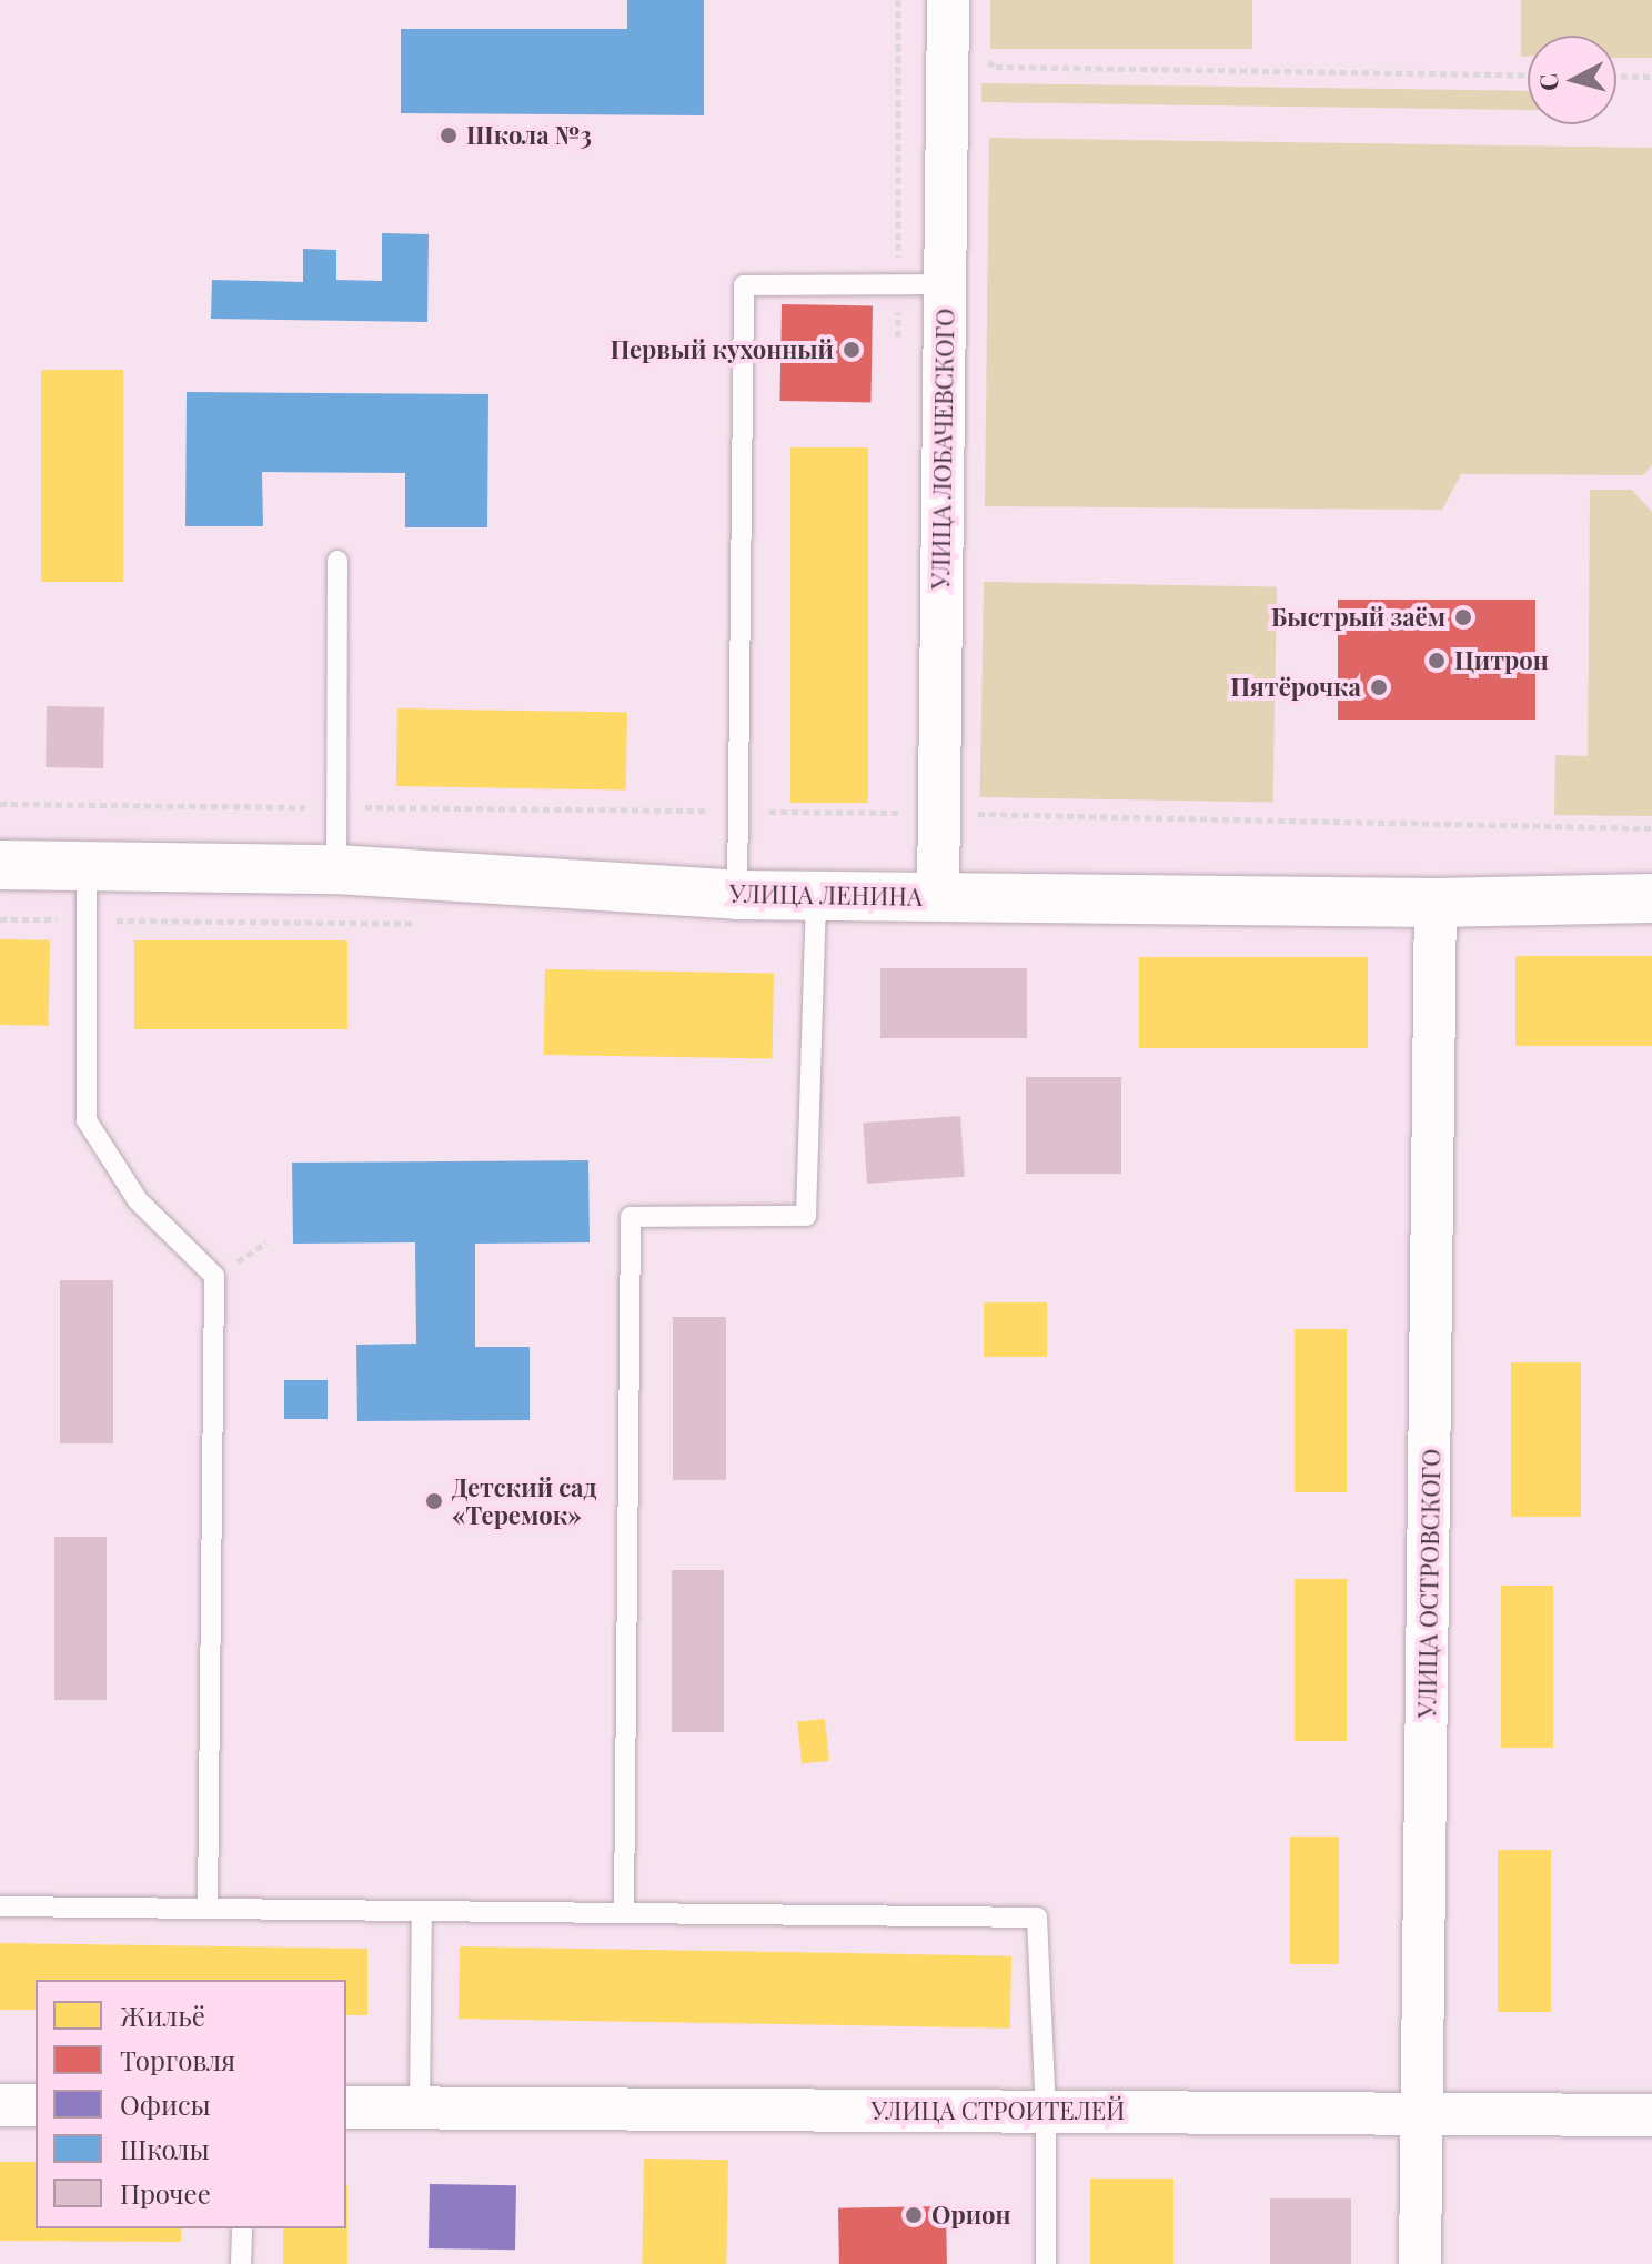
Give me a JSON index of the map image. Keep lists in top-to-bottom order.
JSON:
{
  "streets": {
    "street": [
      "УЛИЦА ЛОБАЧЕВСКОГО",
      "УЛИЦА ЛЕНИНА",
      "УЛИЦА ОСТРОВСКОГО",
      "УЛИЦА СТРОИТЕЛЕЙ"
    ]
  },
  "crossings": [
    ["УЛИЦА ЛОБАЧЕВСКОГО", "УЛИЦА ЛЕНИНА"],
    ["УЛИЦА ЛЕНИНА", "УЛИЦА ОСТРОВСКОГО"],
    ["УЛИЦА ОСТРОВСКОГО", "УЛИЦА СТРОИТЕЛЕЙ"]
  ],
  "places": [
    "Школа №3",
    "Первый кухонный",
    "Быстрый заём",
    "Цитрон",
    "Пятёрочка",
    "Детский сад «Теремок»",
    "Орион"
  ],
  "legend": [
    "Жильё",
    "Торговля",
    "Офисы",
    "Школы",
    "Прочее"
  ],
  "north": "left"
}
